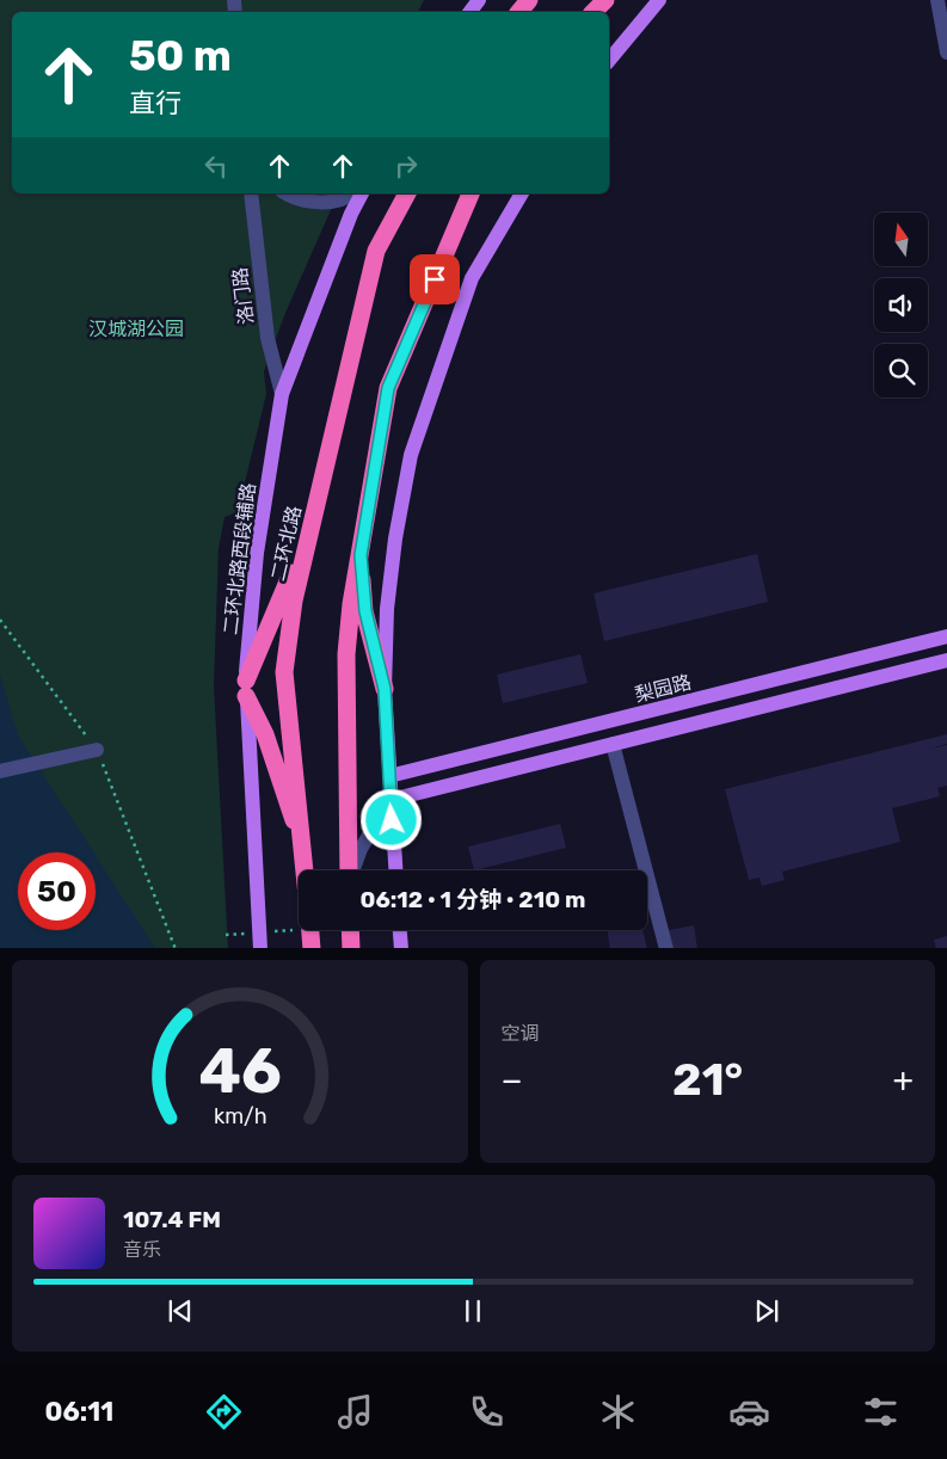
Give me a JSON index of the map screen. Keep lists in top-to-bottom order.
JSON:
{
  "streets": {
    "highway": ["二环北路"],
    "main road": ["二环北路西段辅路", "梨园路"],
    "street": ["洛门路"]
  },
  "crossings": [
    ["洛门路", "二环北路西段辅路"]
  ],
  "parks": ["汉城湖公园"],
  "north": "top",
  "page": {
    "turn": ["50 m", "直行"],
    "limit": "50",
    "trip": "06:12 · 1 分钟 · 210 m",
    "tile": "空调",
    "heat": ["−", "21°", "+"],
    "song": ["107.4 FM", "音乐"],
    "tabs": "06:11",
    "gauge": ["46", "km/h"]
  }
}
